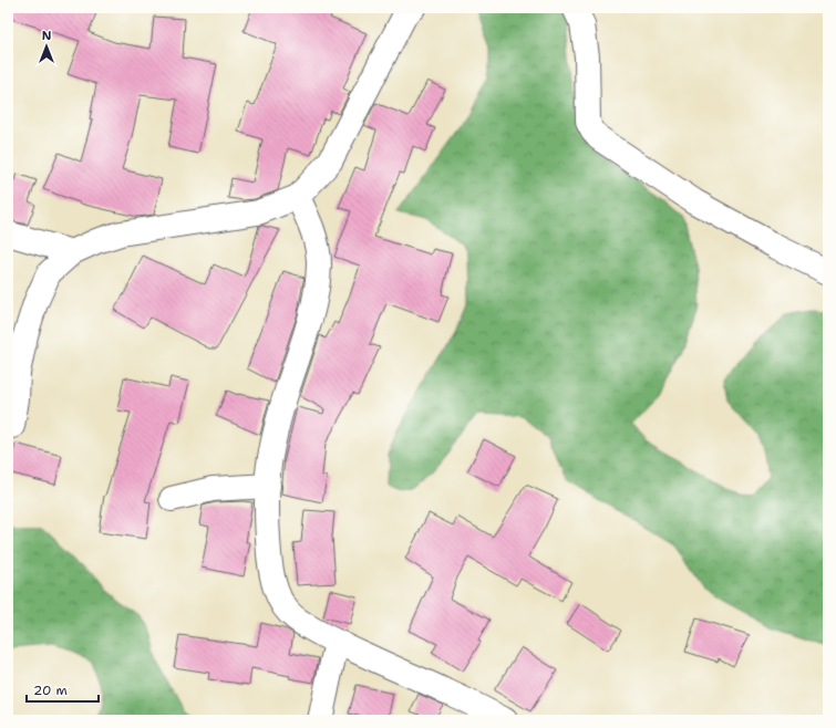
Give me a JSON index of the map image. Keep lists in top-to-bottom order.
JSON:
{
  "scale_bar": "20 m",
  "north": "top"
}
